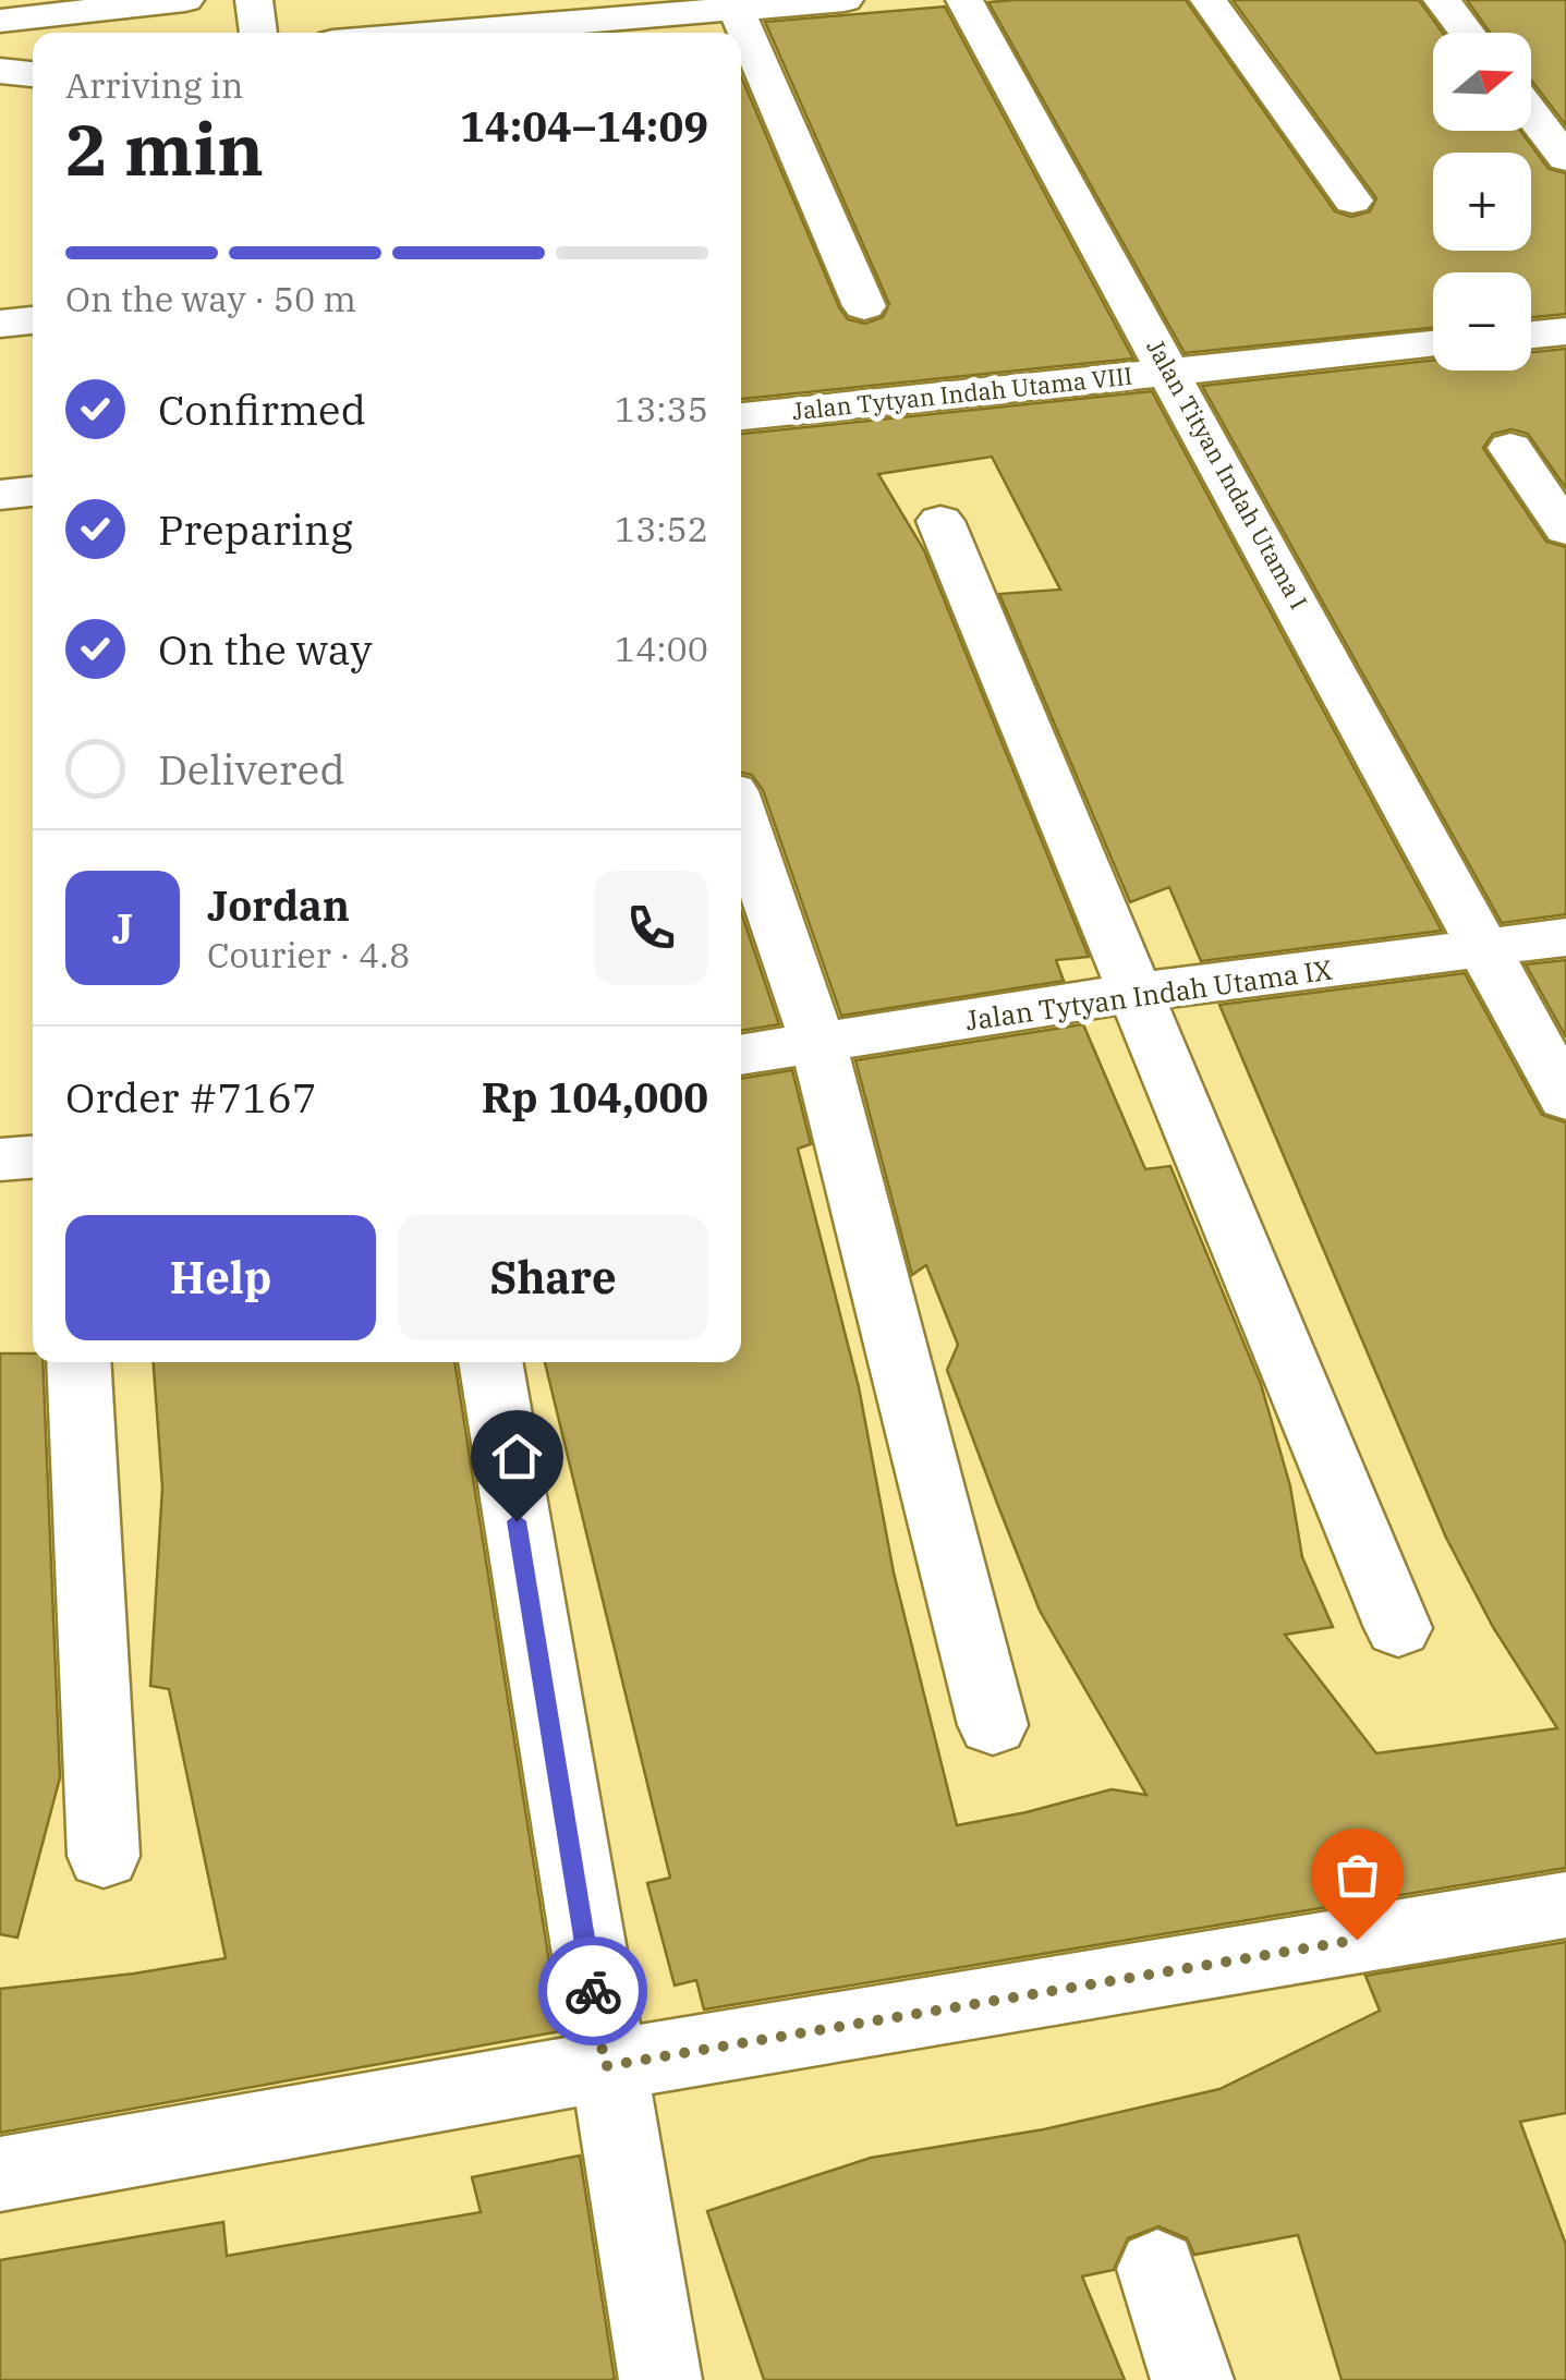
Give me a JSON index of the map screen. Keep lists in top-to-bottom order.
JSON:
{
  "streets": {
    "street": ["Jalan Tytyan Indah Utama VIII", "Jalan Tityan Indah Utama I", "Jalan Tytyan Indah Utama IX"]
  },
  "crossings": [
    ["Jalan Tytyan Indah Utama VIII", "Jalan Tityan Indah Utama I"],
    ["Jalan Tityan Indah Utama I", "Jalan Tytyan Indah Utama IX"]
  ],
  "north": "right",
  "page": {
    "map_buttons": ["+", "−"],
    "heading": ["2 min", "Arriving in", "14:04–14:09"],
    "panel": [
      "Jordan",
      "Courier · 4.8",
      "Order #7167",
      "Rp 104,000"
    ],
    "bar": "On the way · 50 m",
    "list": [
      ["Confirmed", "13:35"],
      ["Preparing", "13:52"],
      ["On the way", "14:00"],
      "Delivered"
    ],
    "round": "J",
    "buttons": ["Help", "Share"]
  }
}
